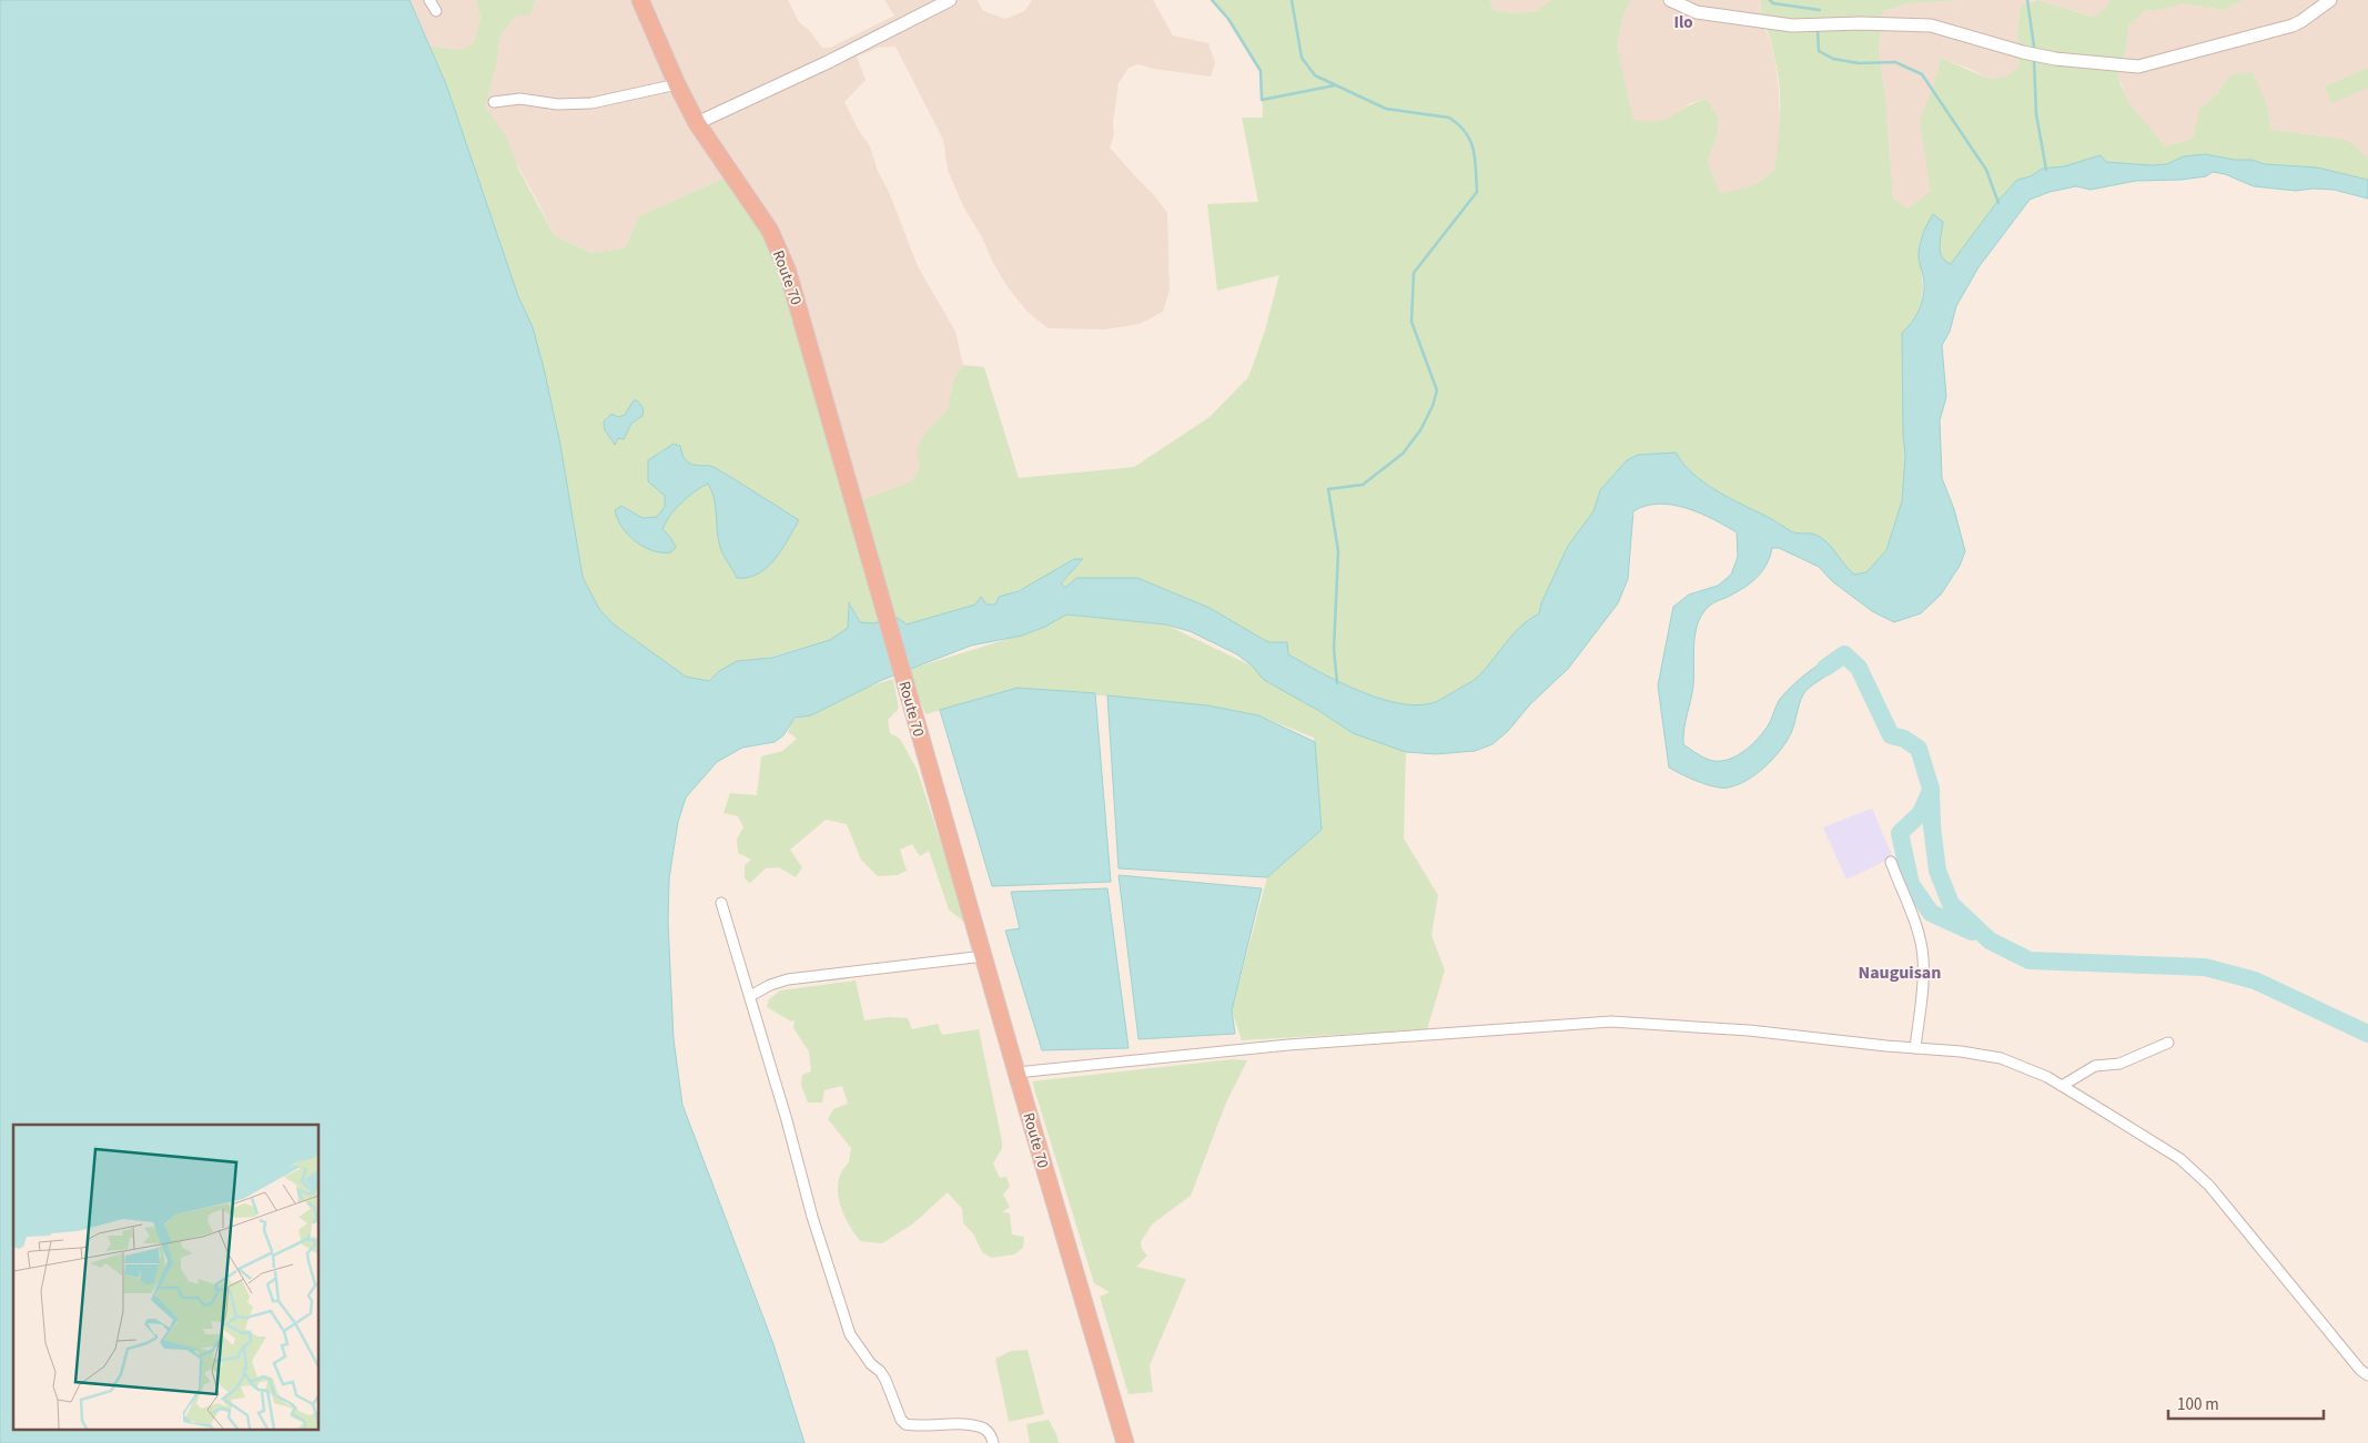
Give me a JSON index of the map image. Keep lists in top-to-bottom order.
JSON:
{
  "streets": {
    "highway": ["Route 70"]
  },
  "districts": ["Ilo", "Nauguisan"],
  "scale_bar": "100 m"
}
